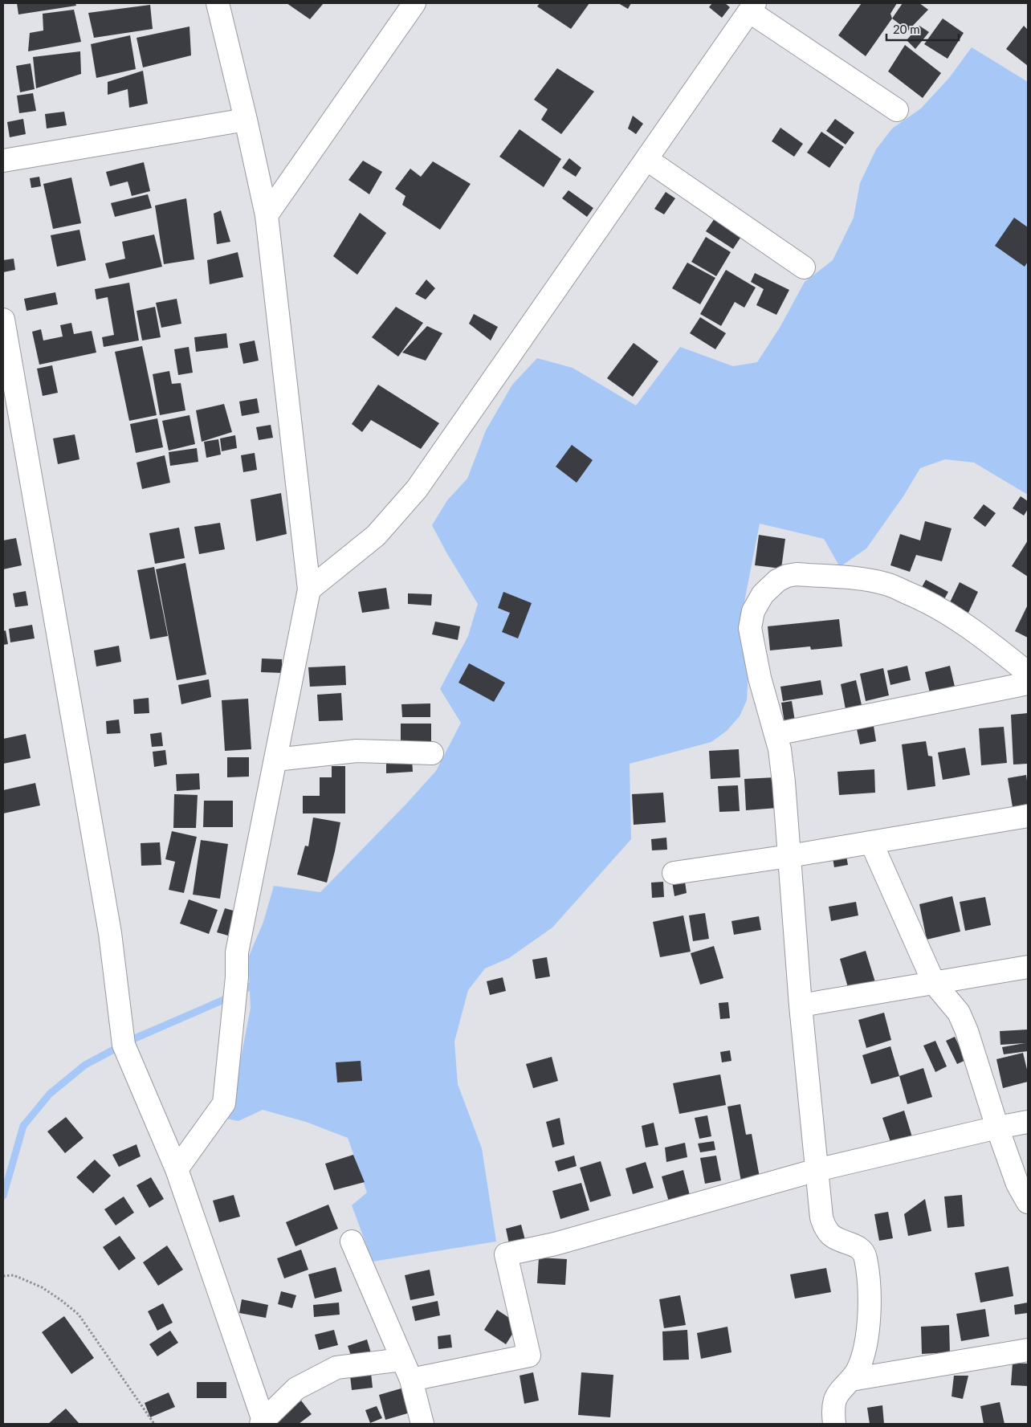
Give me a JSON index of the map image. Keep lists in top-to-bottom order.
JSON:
{
  "scale_bar": "20 m"
}
